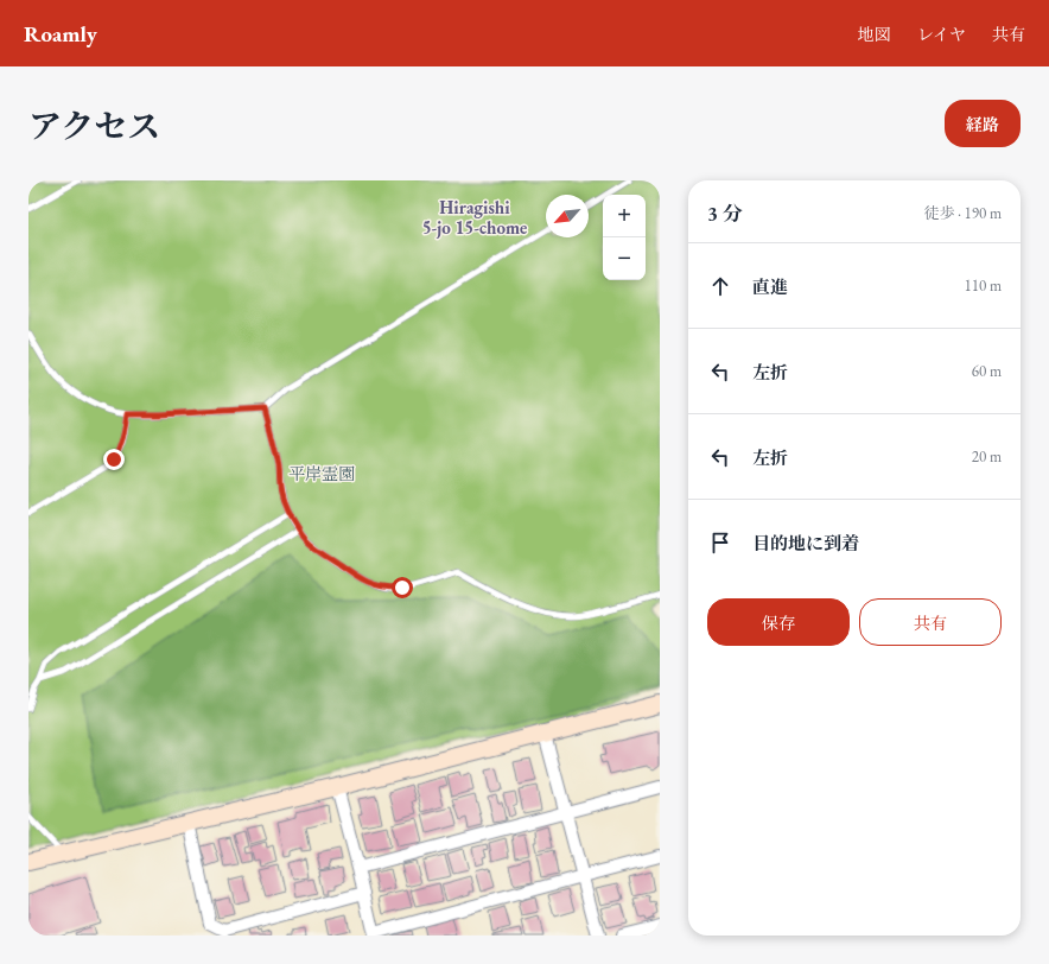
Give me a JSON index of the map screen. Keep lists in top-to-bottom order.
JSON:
{
  "districts": ["Hiragishi 5-jo 15-chome"],
  "parks": ["平岸霊園"],
  "north": "bottom left",
  "page": {
    "header": "Roamly",
    "nav": ["地図", "レイヤ", "共有"],
    "title": "アクセス",
    "buttons": [
      "経路",
      ["保存", "共有"]
    ],
    "heading": ["3 分", "徒歩 · 190 m"],
    "map_buttons": ["+", "−"],
    "list": [
      ["直進", "110 m"],
      ["左折", "60 m"],
      ["左折", "20 m"],
      "目的地に到着"
    ]
  }
}
